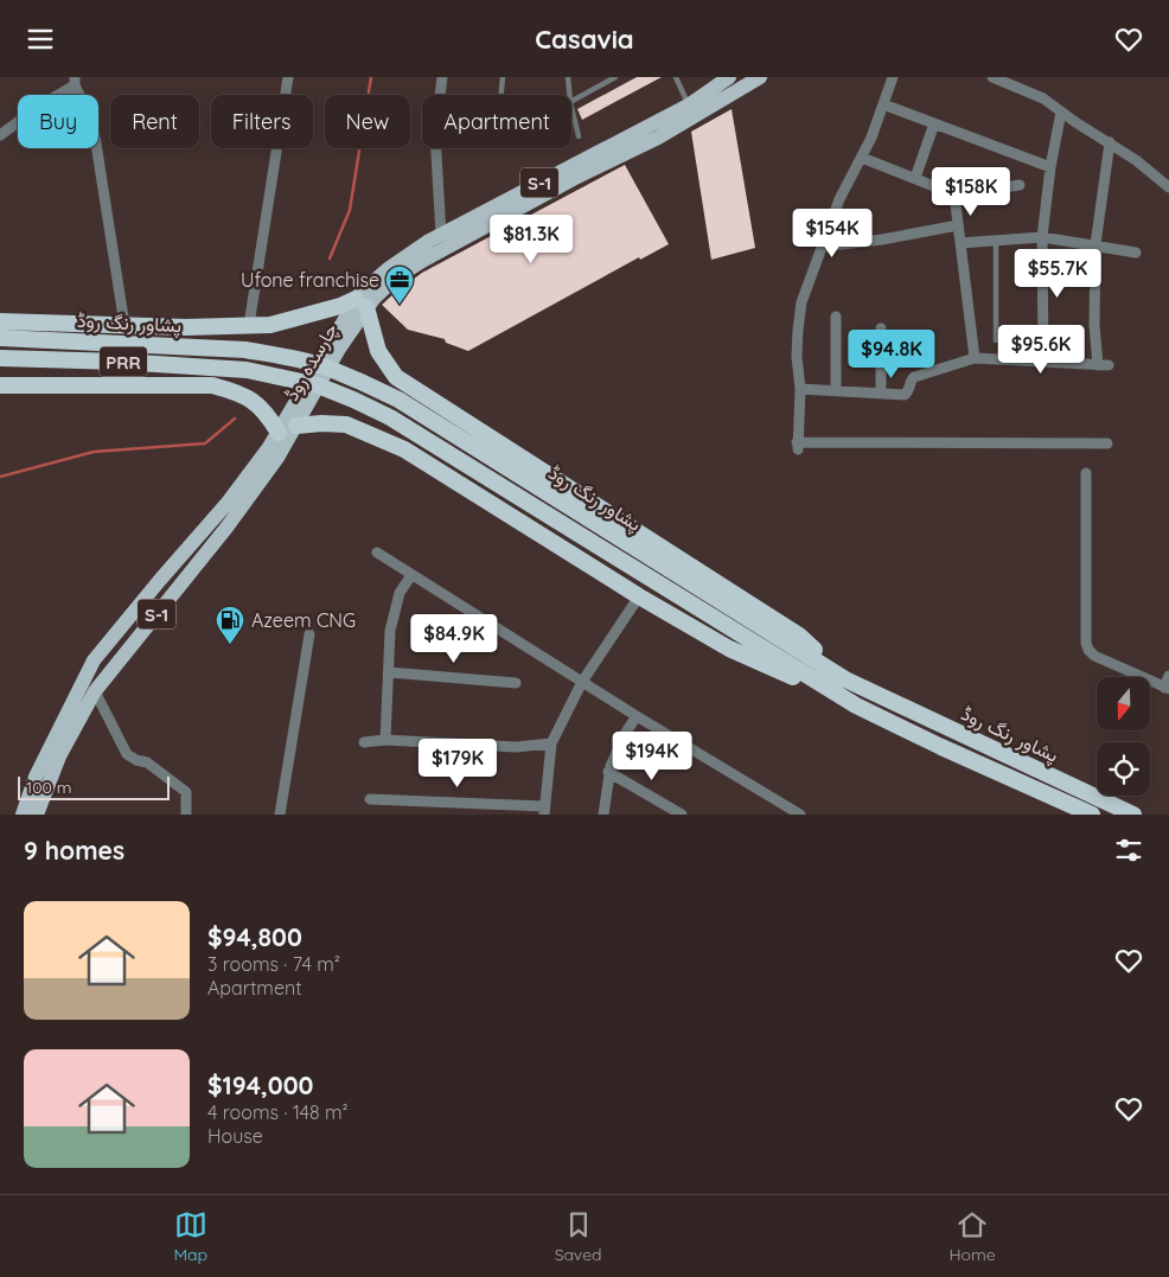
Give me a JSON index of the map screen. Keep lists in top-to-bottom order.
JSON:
{
  "streets": {
    "highway": ["پشاور رنگ روڈ", "PRR"],
    "main road": ["S-1", "چارسدہ روڈ"]
  },
  "places": {
    "office": ["Ufone franchise"],
    "fuel station": ["Azeem CNG"]
  },
  "scale_bar": "100 m",
  "north": "bottom",
  "page": {
    "header": "Casavia",
    "chip": [
      "Buy",
      "Rent",
      "Filters",
      "New",
      "Apartment"
    ],
    "price": [
      "$158K",
      "$154K",
      "$81.3K",
      "$55.7K",
      "$95.6K",
      "$94.8K",
      "$84.9K",
      "$194K",
      "$179K"
    ],
    "scale": "100 m",
    "heading": "9 homes",
    "list": [
      {
        "name": "$94,800",
        "note": "3 rooms · 74 m² · Apartment"
      },
      {
        "name": "$194,000",
        "note": "4 rooms · 148 m² · House"
      }
    ],
    "tabs": ["Map", "Saved", "Home"]
  }
}
